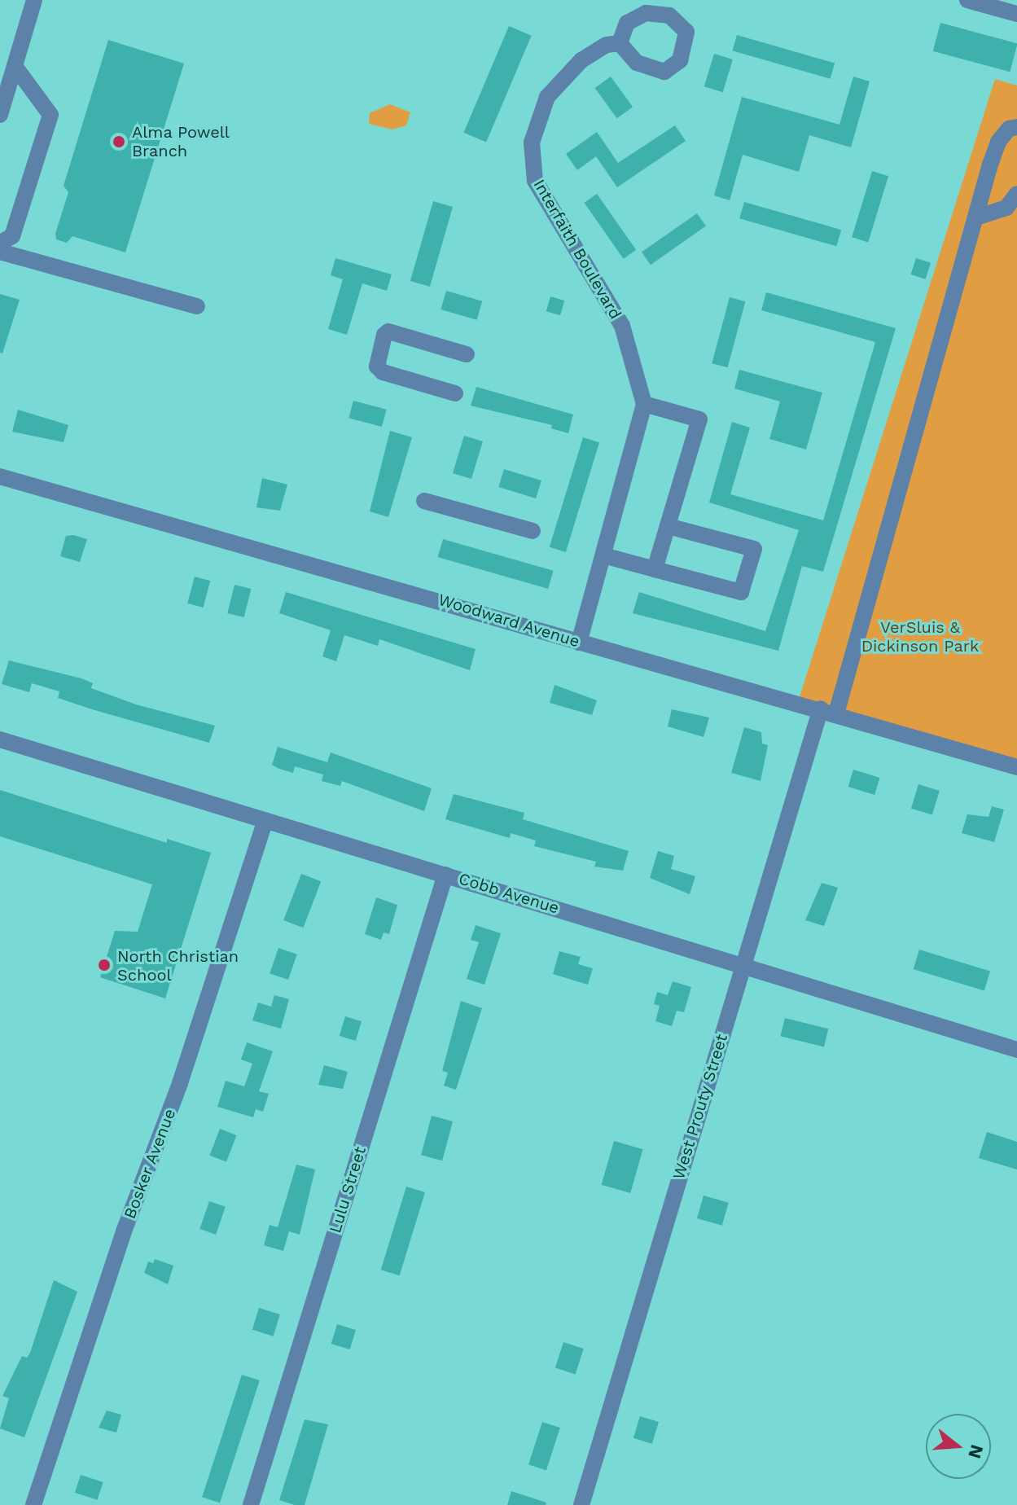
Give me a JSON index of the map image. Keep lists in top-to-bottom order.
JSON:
{
  "streets": {
    "street": [
      "Interfaith Boulevard",
      "Woodward Avenue",
      "Cobb Avenue",
      "West Prouty Street",
      "Bosker Avenue",
      "Lulu Street"
    ]
  },
  "crossings": [
    ["Woodward Avenue", "West Prouty Street"],
    ["Cobb Avenue", "West Prouty Street"],
    ["Cobb Avenue", "Bosker Avenue"],
    ["Cobb Avenue", "Lulu Street"]
  ],
  "parks": ["VerSluis & Dickinson Park"],
  "places": ["Alma Powell Branch", "North Christian School"],
  "north": "right"
}
